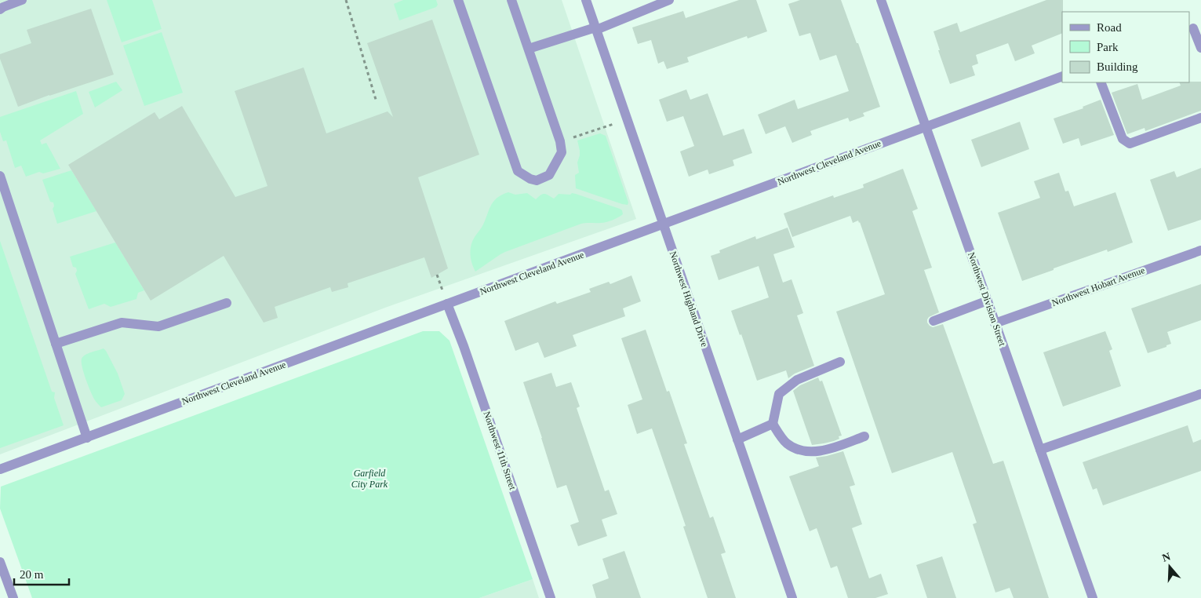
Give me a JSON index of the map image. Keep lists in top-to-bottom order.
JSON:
{
  "streets": {
    "street": [
      "Northwest Cleveland Avenue",
      "Northwest Hobart Avenue",
      "Northwest Highland Drive",
      "Northwest Division Street",
      "Northwest 11th Street"
    ]
  },
  "crossings": [
    ["Northwest Cleveland Avenue", "Northwest Highland Drive"],
    ["Northwest Cleveland Avenue", "Northwest Division Street"],
    ["Northwest Cleveland Avenue", "Northwest 11th Street"],
    ["Northwest Hobart Avenue", "Northwest Division Street"]
  ],
  "parks": ["Garfield City Park"],
  "legend": ["Road", "Park", "Building"],
  "scale_bar": "20 m",
  "north": "top"
}
